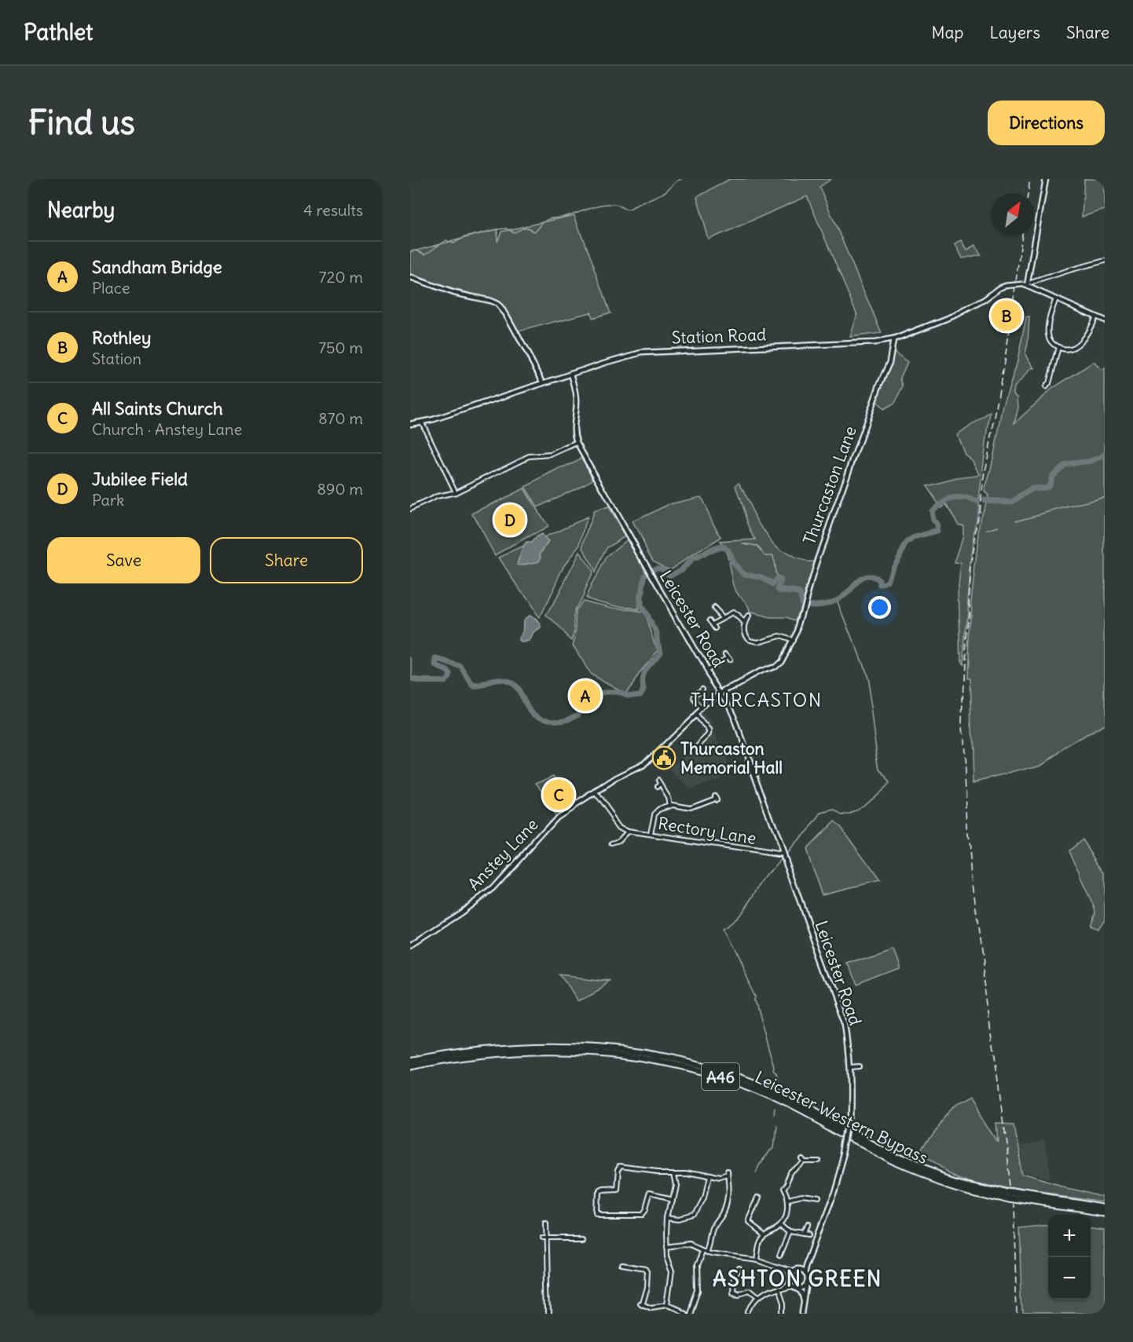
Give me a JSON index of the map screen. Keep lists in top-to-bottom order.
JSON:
{
  "streets": {
    "highway": ["A46", "Leicester Western Bypass"],
    "street": [
      "Station Road",
      "Thurcaston Lane",
      "Leicester Road",
      "Rectory Lane",
      "Anstey Lane"
    ]
  },
  "crossings": [
    ["Station Road", "Thurcaston Lane"],
    ["Station Road", "Leicester Road"],
    ["Thurcaston Lane", "Leicester Road"],
    ["Thurcaston Lane", "Anstey Lane"],
    ["Leicester Road", "Rectory Lane"],
    ["Leicester Road", "Anstey Lane"],
    ["A46", "Leicester Western Bypass"]
  ],
  "districts": ["THURCASTON", "ASHTON GREEN"],
  "places": {
    "public building": ["Thurcaston Memorial Hall"]
  },
  "north": "top right",
  "page": {
    "header": "Pathlet",
    "nav": ["Map", "Layers", "Share"],
    "buttons": [
      "Directions",
      ["Save", "Share"]
    ],
    "title": "Find us",
    "heading": ["Nearby", "4 results"],
    "list": [
      {
        "mark": "A",
        "name": "Sandham Bridge",
        "note": "Place",
        "value": "720 m"
      },
      {
        "mark": "B",
        "name": "Rothley",
        "note": "Station",
        "value": "750 m"
      },
      {
        "mark": "C",
        "name": "All Saints Church",
        "note": "Church · Anstey Lane",
        "value": "870 m"
      },
      {
        "mark": "D",
        "name": "Jubilee Field",
        "note": "Park",
        "value": "890 m"
      }
    ],
    "pins": [
      "B",
      "D",
      "A",
      "C"
    ],
    "map_buttons": ["+", "−"]
  }
}
